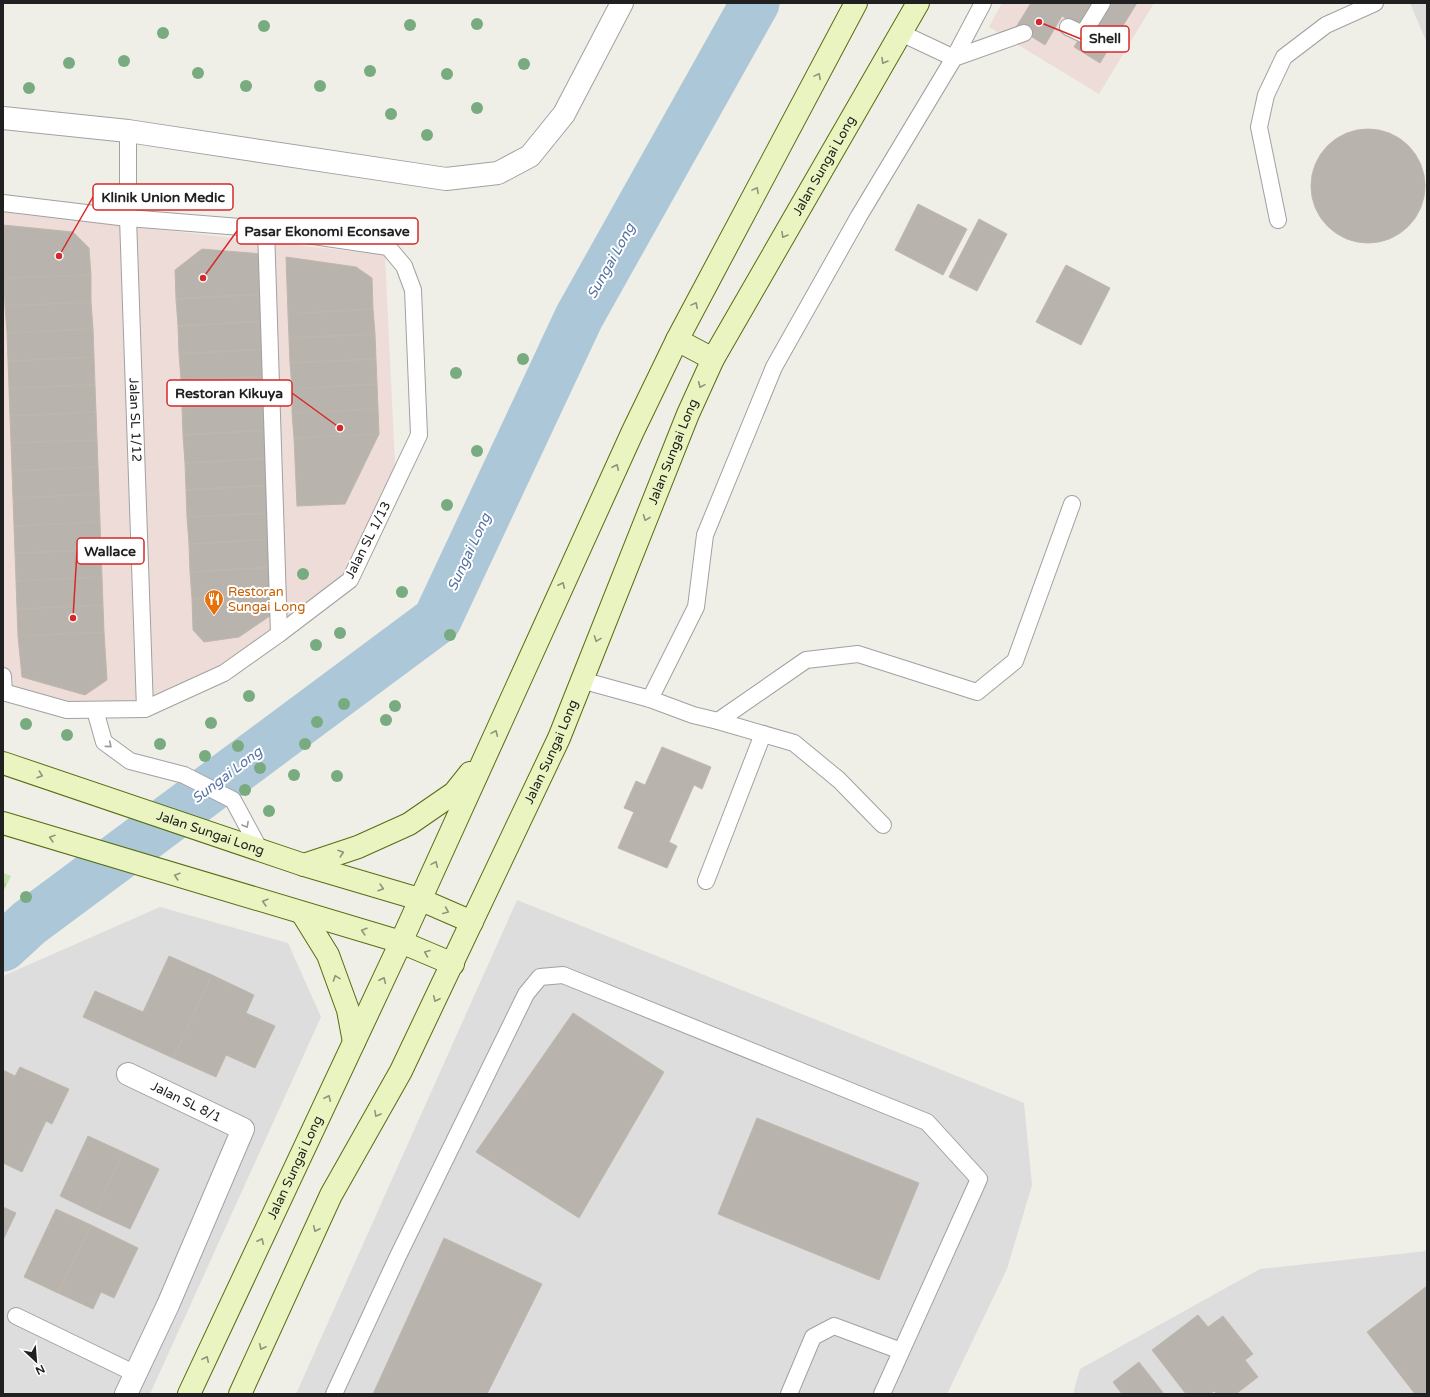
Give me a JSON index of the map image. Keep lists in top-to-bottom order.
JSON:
{
  "streets": {
    "street": ["Jalan Sungai Long", "Jalan SL 8/1"],
    "lane": ["Jalan SL 1/12", "Jalan SL 1/13"]
  },
  "crossings": [
    ["Jalan SL 1/12", "Jalan SL 1/13"]
  ],
  "water": ["Sungai Long"],
  "places": {
    "other": [
      "Shell",
      "Klinik Union Medic",
      "Pasar Ekonomi Econsave",
      "Restoran Kikuya",
      "Wallace"
    ],
    "restaurant": ["Restoran Sungai Long"]
  },
  "north": "bottom right"
}
